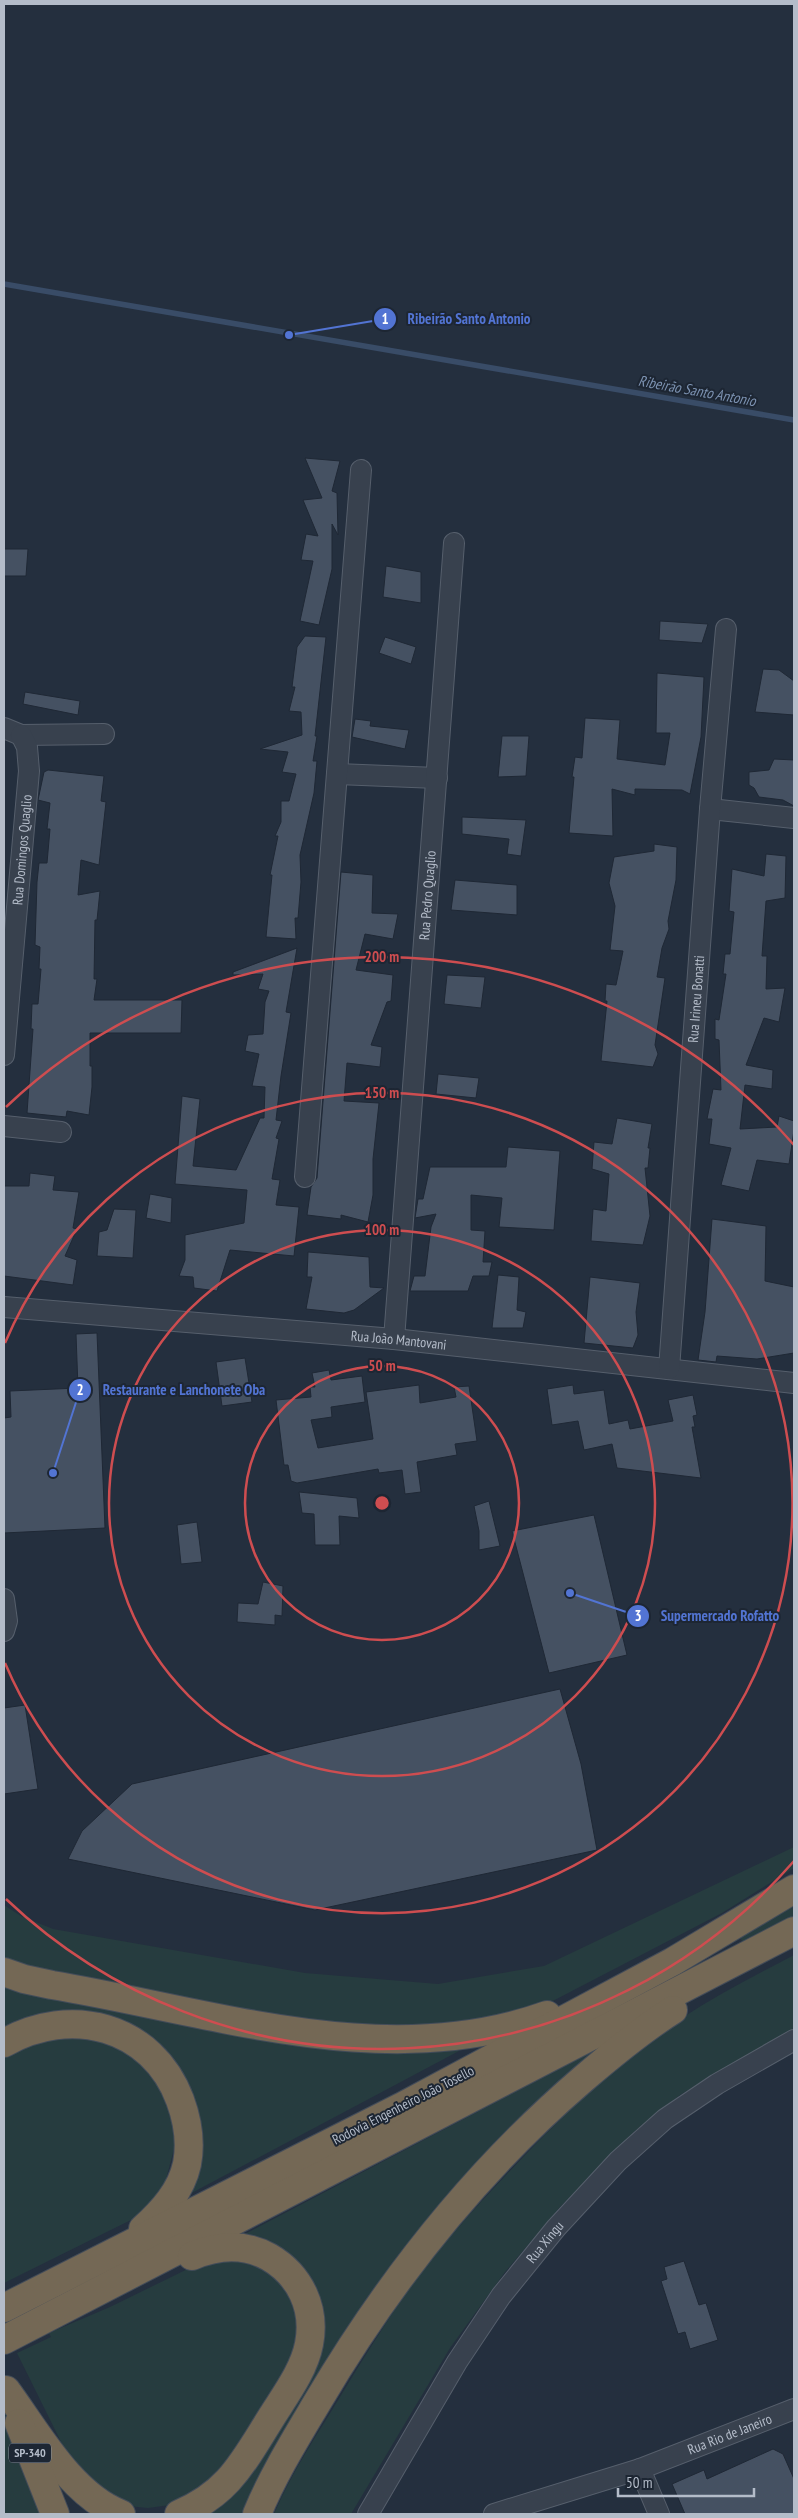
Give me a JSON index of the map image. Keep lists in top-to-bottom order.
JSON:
{
  "streets": {
    "highway": ["Rodovia Engenheiro João Tosello", "SP-340"],
    "street": [
      "Rua Domingos Quaglio",
      "Rua Pedro Quaglio",
      "Rua Irineu Bonatti",
      "Rua João Mantovani",
      "Rua Xingu",
      "Rua Rio de Janeiro"
    ]
  },
  "crossings": [
    ["Rua Pedro Quaglio", "Rua João Mantovani"],
    ["Rua Irineu Bonatti", "Rua João Mantovani"]
  ],
  "water": ["Ribeirão Santo Antonio"],
  "places": ["Ribeirão Santo Antonio", "Restaurante e Lanchonete Oba", "Supermercado Rofatto"],
  "scale_bar": "50 m",
  "rings": [
    "200 m",
    "150 m",
    "100 m",
    "50 m"
  ]
}
